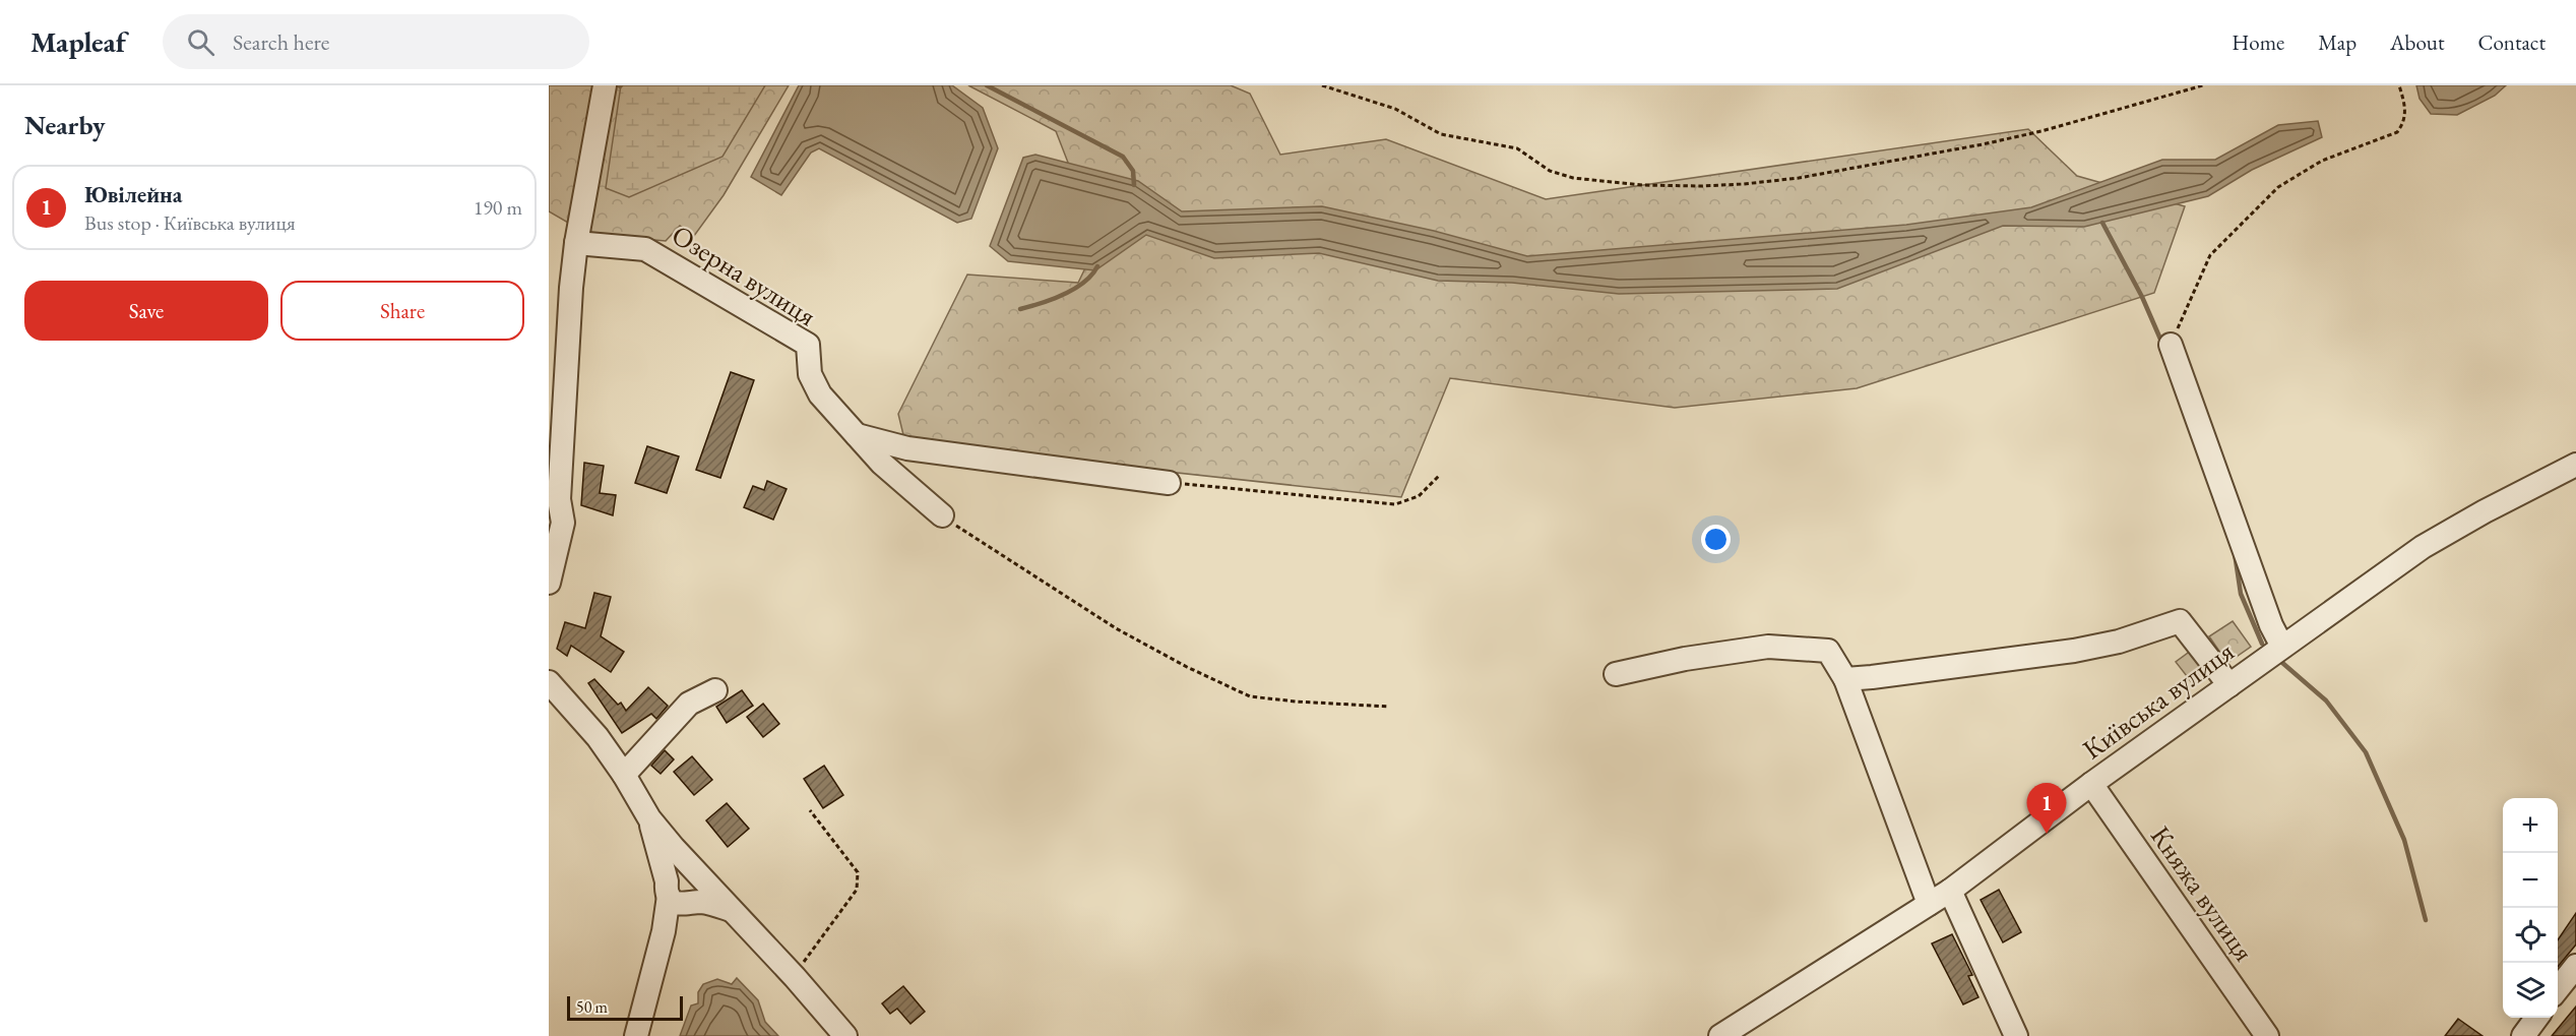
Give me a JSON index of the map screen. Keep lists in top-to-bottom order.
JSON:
{
  "streets": {
    "street": ["Озерна вулиця", "Київська вулиця", "Княжа вулиця"]
  },
  "crossings": [
    ["Київська вулиця", "Княжа вулиця"]
  ],
  "scale_bar": "50 m",
  "page": {
    "header": "Mapleaf",
    "search": "Search here",
    "nav": [
      "Home",
      "Map",
      "About",
      "Contact"
    ],
    "heading": "Nearby",
    "list": [
      {
        "mark": "1",
        "name": "Ювілейна",
        "note": "Bus stop · Київська вулиця",
        "value": "190 m"
      }
    ],
    "buttons": ["Save", "Share"],
    "pins": "1",
    "map_buttons": ["+", "−"],
    "scale": "50 m"
  }
}
